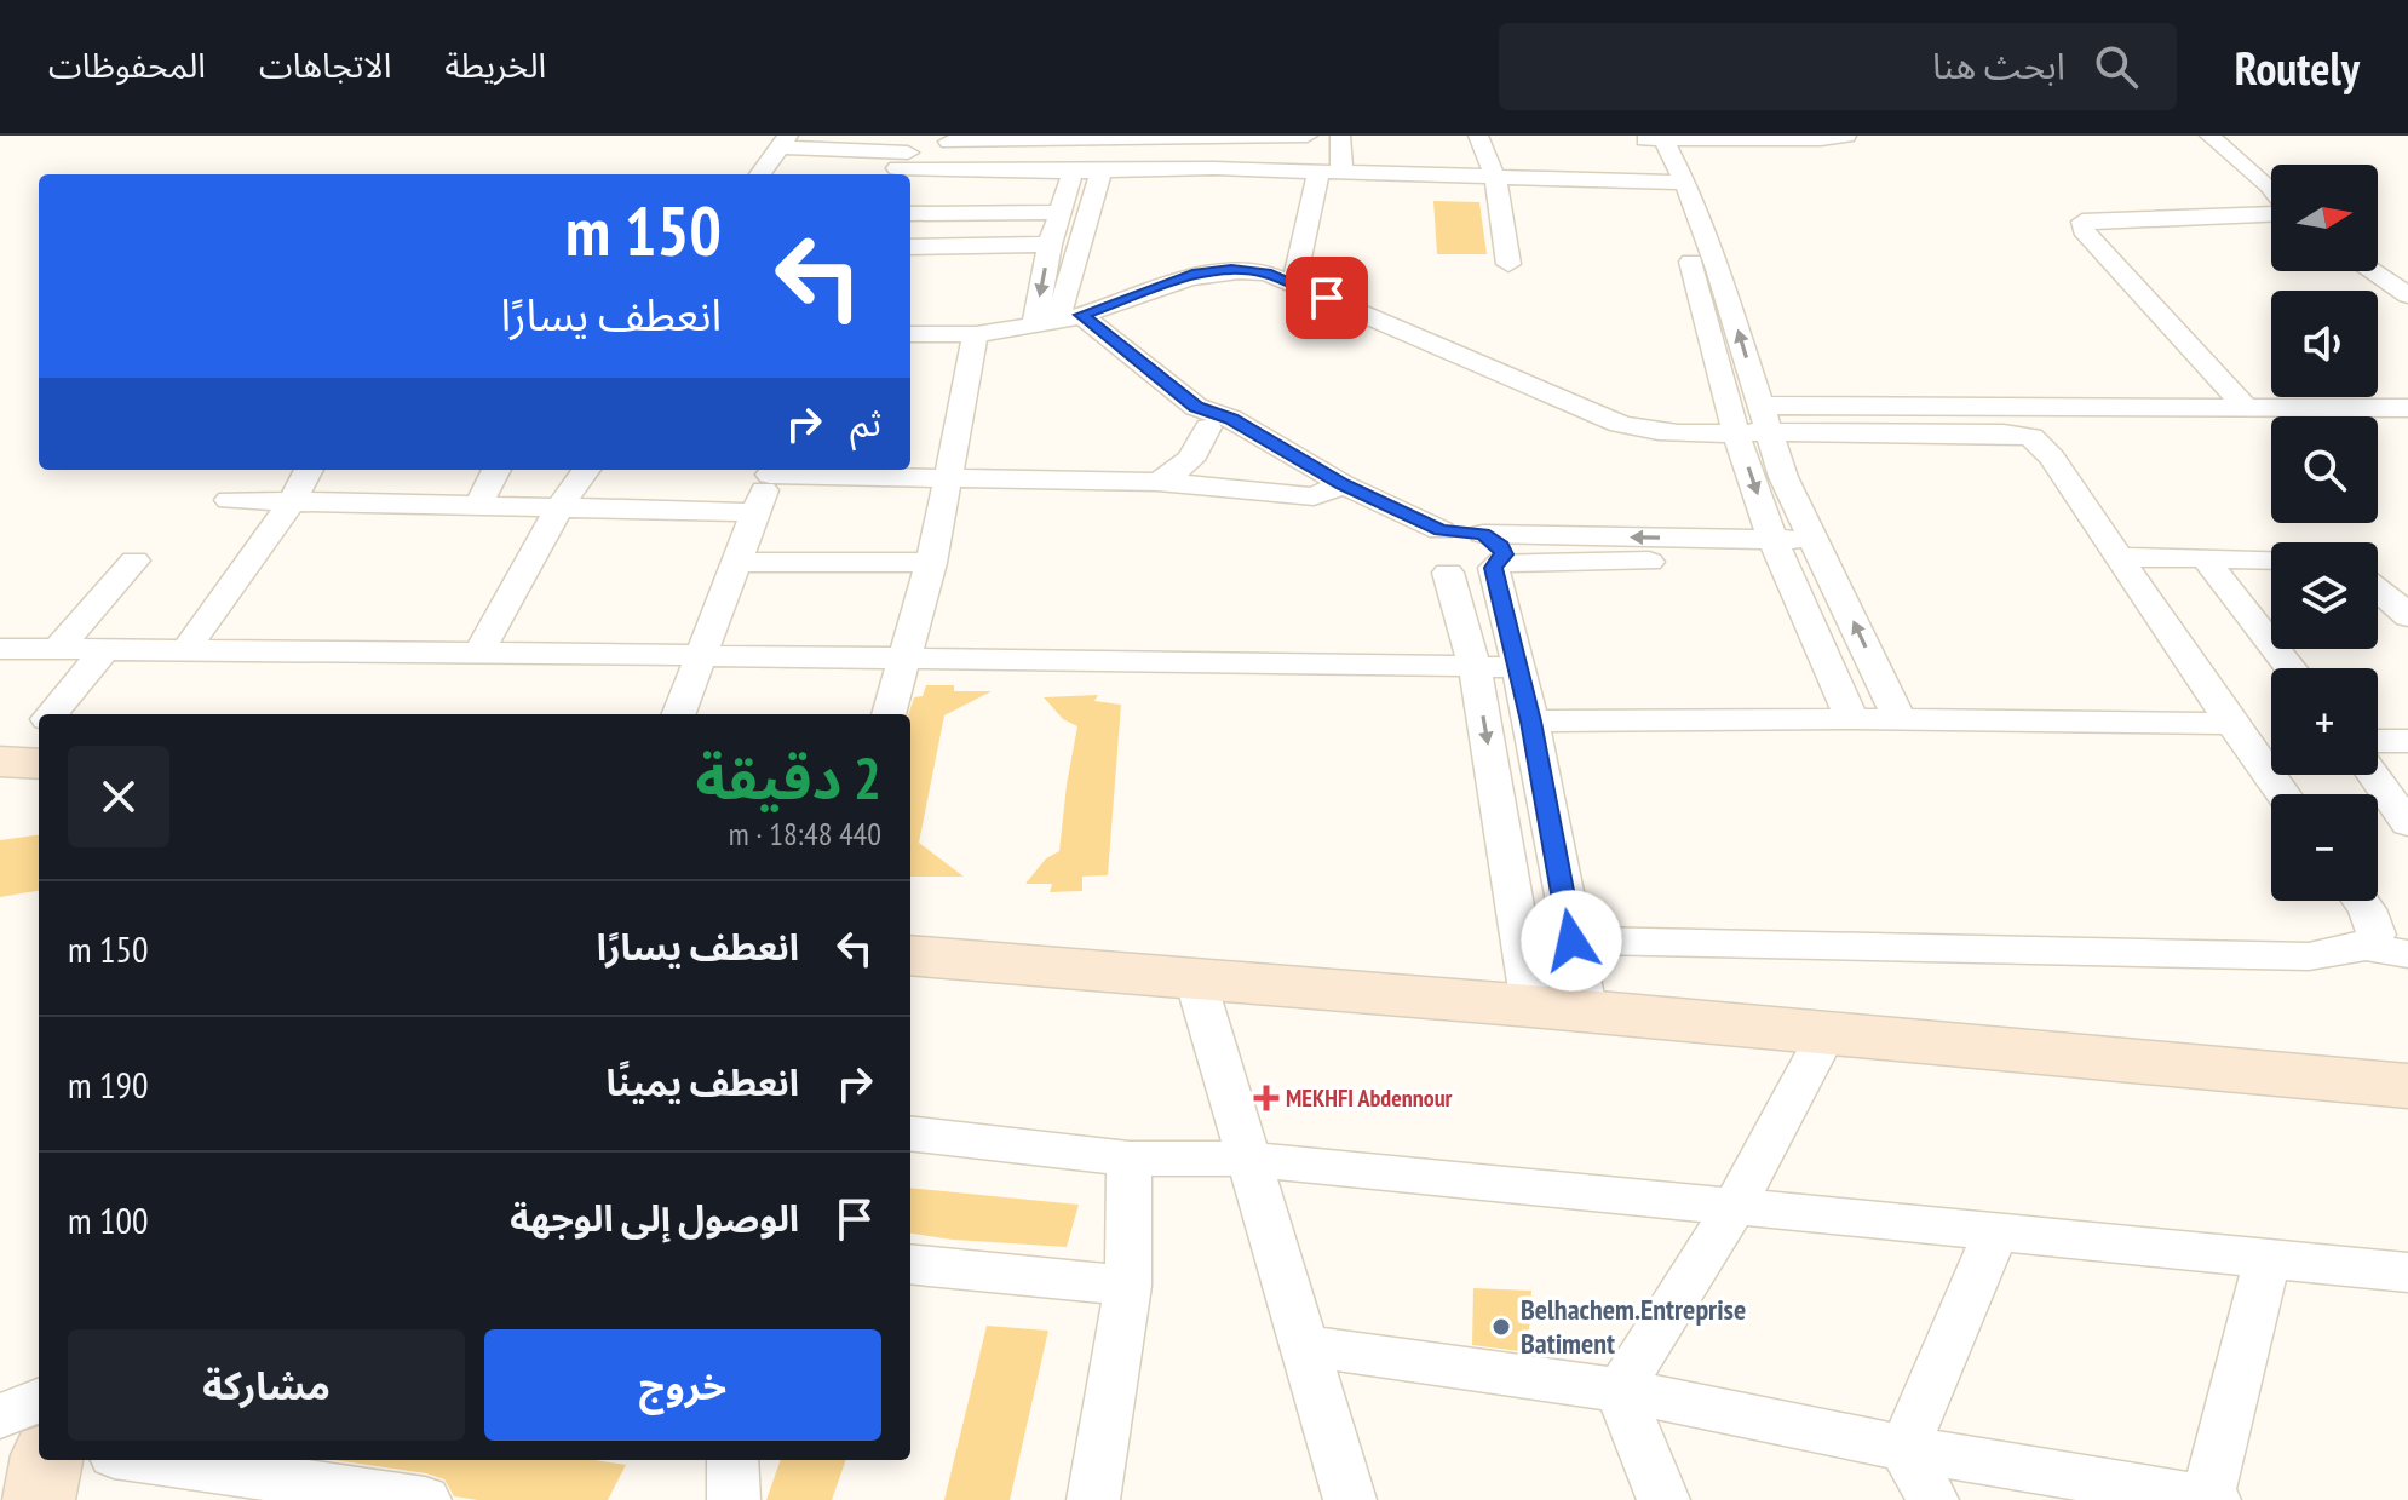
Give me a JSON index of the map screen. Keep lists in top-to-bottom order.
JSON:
{
  "places": {
    "health": ["MEKHFI Abdennour"],
    "other": ["Belhachem.Entreprise Batiment"]
  },
  "north": "right",
  "page": {
    "header": "Routely",
    "search": "ابحث هنا",
    "nav": ["الخريطة", "الاتجاهات", "المحفوظات"],
    "map_buttons": ["+", "−"],
    "turn": ["150 m", "انعطف يسارًا"],
    "then": "ثم",
    "heading": ["2 دقيقة", "440 m · 18:48"],
    "list": [
      {
        "name": "انعطف يسارًا",
        "value": "150 m"
      },
      {
        "name": "انعطف يمينًا",
        "value": "190 m"
      },
      {
        "name": "الوصول إلى الوجهة",
        "value": "100 m"
      }
    ],
    "buttons": ["خروج", "مشاركة"]
  }
}
